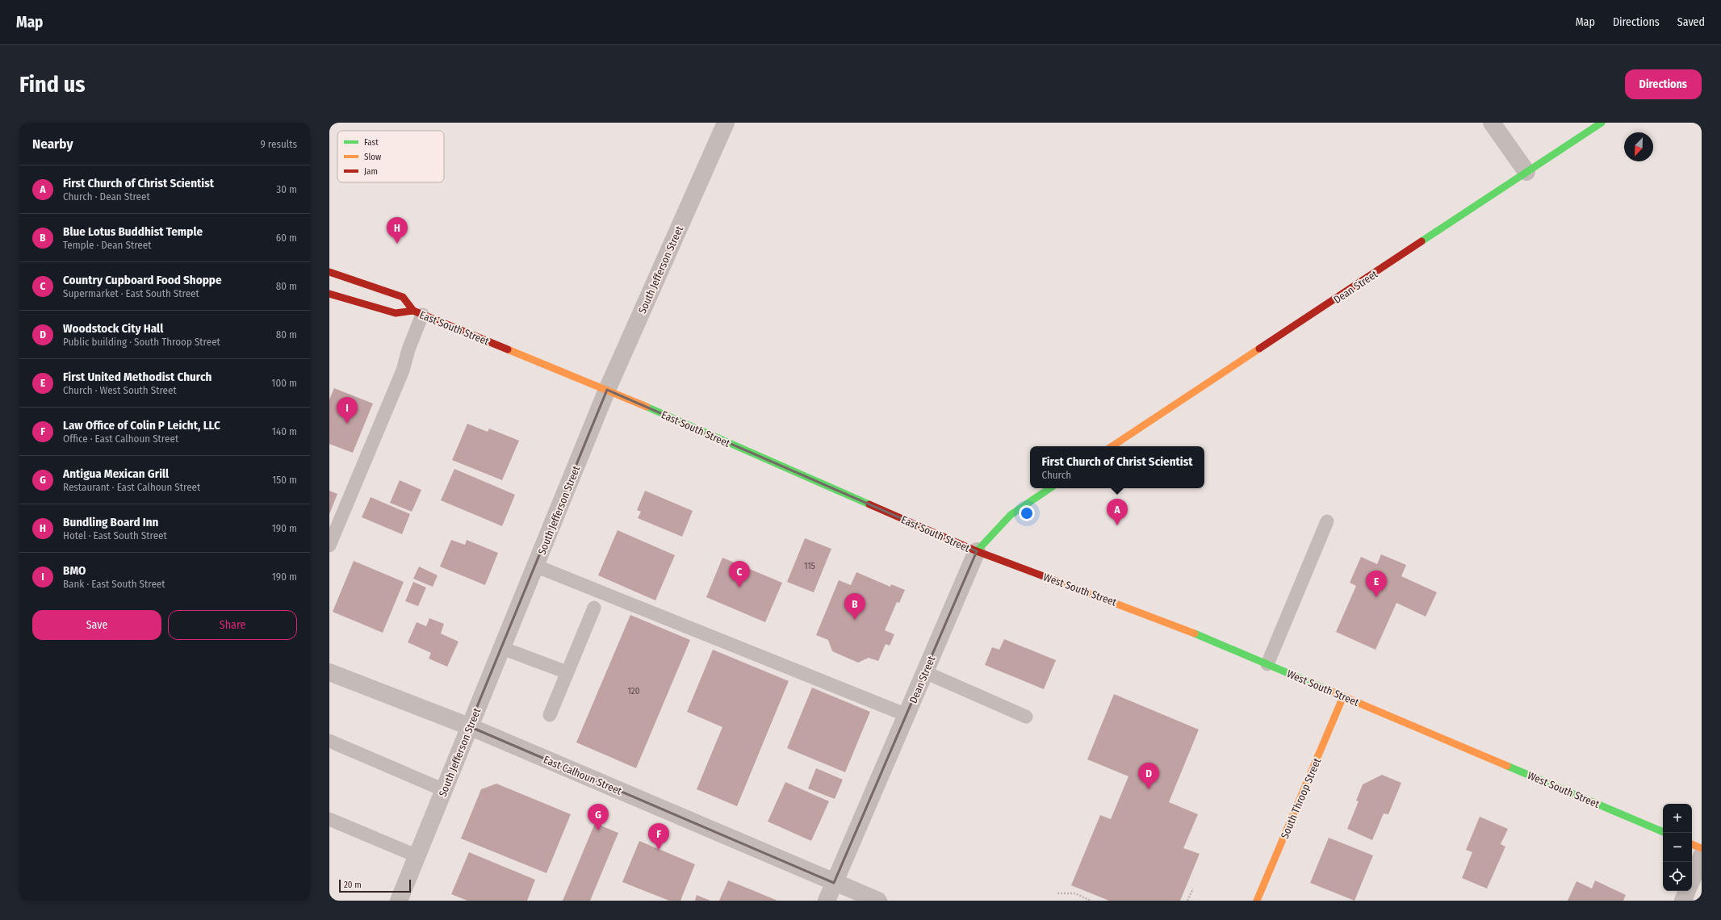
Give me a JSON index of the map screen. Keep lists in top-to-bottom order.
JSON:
{
  "streets": {
    "street": [
      "South Jefferson Street",
      "Dean Street",
      "East South Street",
      "West South Street",
      "East Calhoun Street",
      "South Throop Street"
    ]
  },
  "crossings": [
    ["South Jefferson Street", "East South Street"],
    ["South Jefferson Street", "East Calhoun Street"],
    ["Dean Street", "East South Street"],
    ["Dean Street", "West South Street"],
    ["Dean Street", "East Calhoun Street"],
    ["East South Street", "West South Street"],
    ["West South Street", "South Throop Street"]
  ],
  "house_numbers": ["115", "120"],
  "legend": ["Fast", "Slow", "Jam"],
  "scale_bar": "20 m",
  "north": "bottom left",
  "page": {
    "header": "Map",
    "nav": ["Map", "Directions", "Saved"],
    "buttons": [
      "Directions",
      ["Save", "Share"]
    ],
    "title": "Find us",
    "heading": ["Nearby", "9 results"],
    "list": [
      {
        "mark": "A",
        "name": "First Church of Christ Scientist",
        "note": "Church · Dean Street",
        "value": "30 m"
      },
      {
        "mark": "B",
        "name": "Blue Lotus Buddhist Temple",
        "note": "Temple · Dean Street",
        "value": "60 m"
      },
      {
        "mark": "C",
        "name": "Country Cupboard Food Shoppe",
        "note": "Supermarket · East South Street",
        "value": "80 m"
      },
      {
        "mark": "D",
        "name": "Woodstock City Hall",
        "note": "Public building · South Throop Street",
        "value": "80 m"
      },
      {
        "mark": "E",
        "name": "First United Methodist Church",
        "note": "Church · West South Street",
        "value": "100 m"
      },
      {
        "mark": "F",
        "name": "Law Office of Colin P Leicht, LLC",
        "note": "Office · East Calhoun Street",
        "value": "140 m"
      },
      {
        "mark": "G",
        "name": "Antigua Mexican Grill",
        "note": "Restaurant · East Calhoun Street",
        "value": "150 m"
      },
      {
        "mark": "H",
        "name": "Bundling Board Inn",
        "note": "Hotel · East South Street",
        "value": "190 m"
      },
      {
        "mark": "I",
        "name": "BMO",
        "note": "Bank · East South Street",
        "value": "190 m"
      }
    ],
    "pins": [
      "H",
      "I",
      "A",
      "C",
      "E",
      "B",
      "D",
      "G",
      "F"
    ],
    "popup": ["First Church of Christ Scientist", "Church"],
    "map_buttons": ["+", "−"],
    "scale": "20 m"
  }
}
